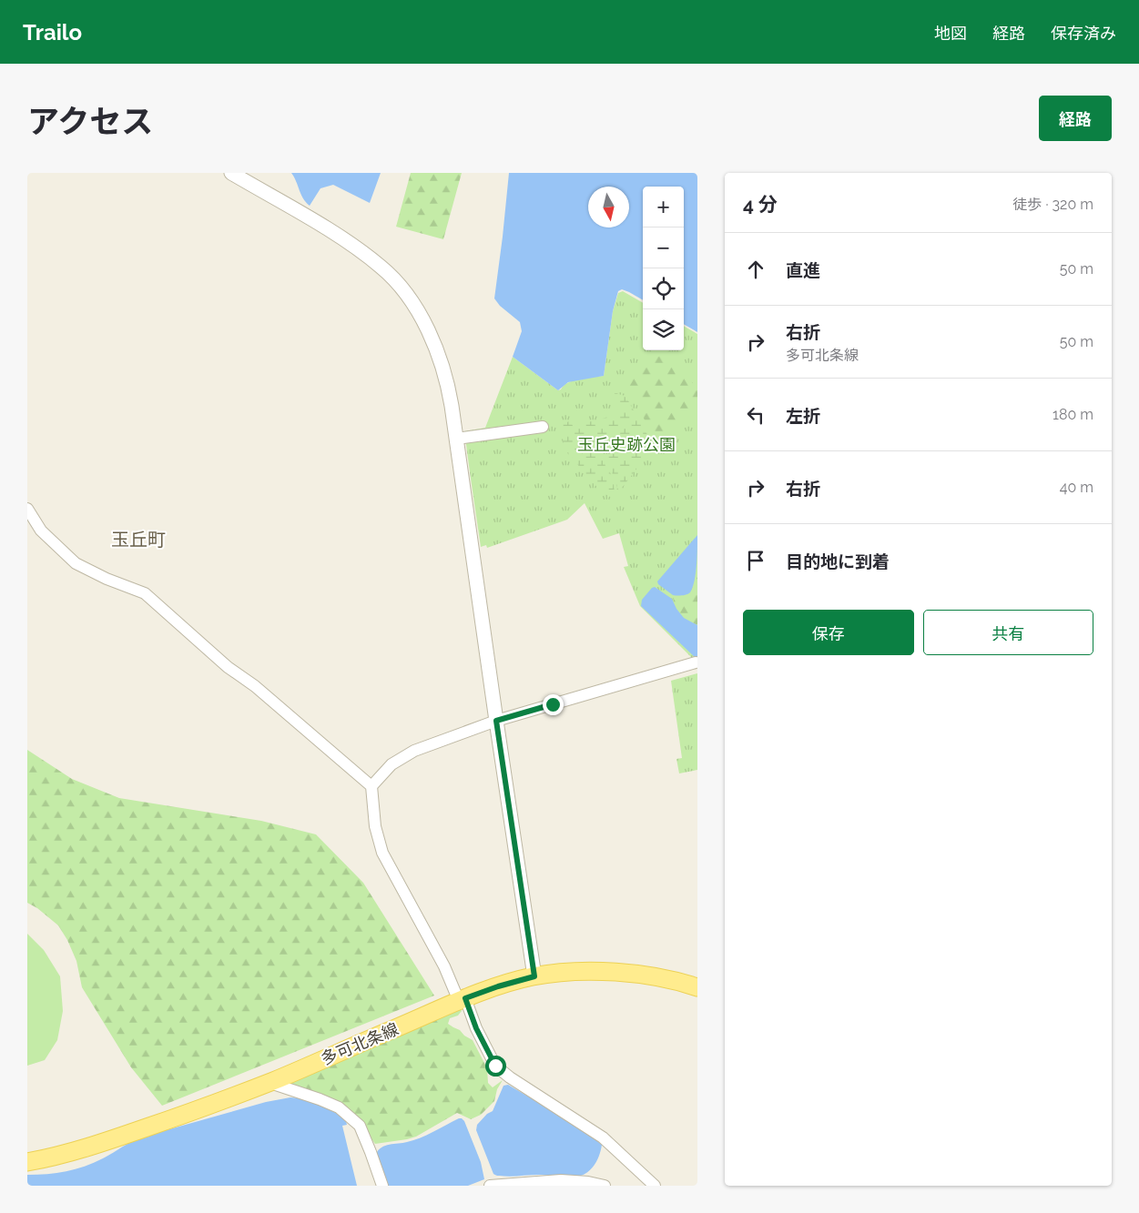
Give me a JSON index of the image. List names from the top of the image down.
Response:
{
  "streets": {
    "main road": ["多可北条線"]
  },
  "districts": ["玉丘町"],
  "parks": ["玉丘史跡公園"],
  "north": "bottom",
  "page": {
    "header": "Trailo",
    "nav": ["地図", "経路", "保存済み"],
    "title": "アクセス",
    "buttons": [
      "経路",
      ["保存", "共有"]
    ],
    "heading": ["4 分", "徒歩 · 320 m"],
    "map_buttons": ["+", "−"],
    "list": [
      ["直進", "50 m"],
      ["右折", "多可北条線", "50 m"],
      ["左折", "180 m"],
      ["右折", "40 m"],
      "目的地に到着"
    ]
  }
}
